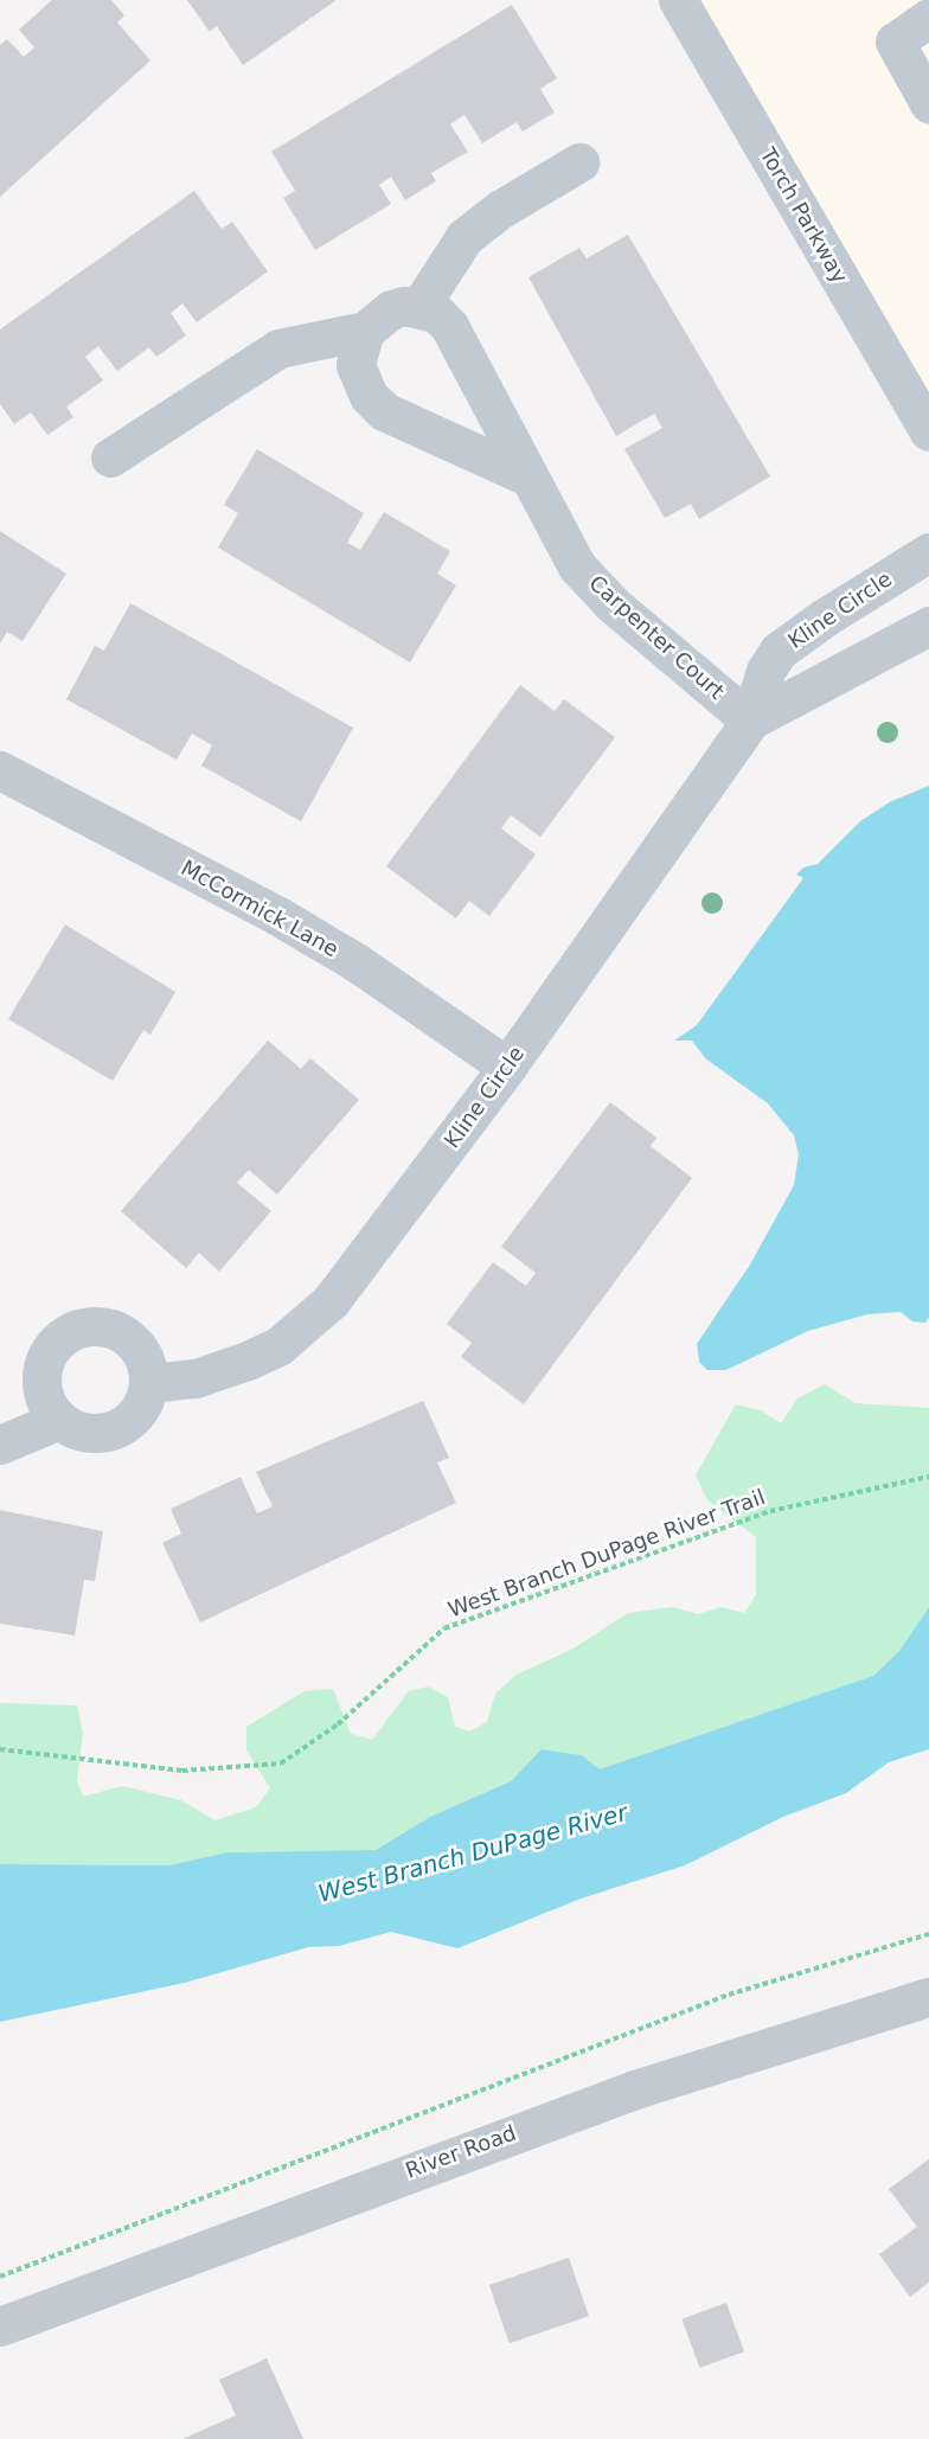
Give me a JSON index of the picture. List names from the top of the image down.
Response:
{
  "streets": {
    "street": [
      "Torch Parkway",
      "Kline Circle",
      "Carpenter Court",
      "McCormick Lane",
      "River Road"
    ],
    "path": ["West Branch DuPage River Trail"]
  },
  "crossings": [
    ["Kline Circle", "Carpenter Court"],
    ["Kline Circle", "McCormick Lane"]
  ],
  "water": ["West Branch DuPage River"]
}
